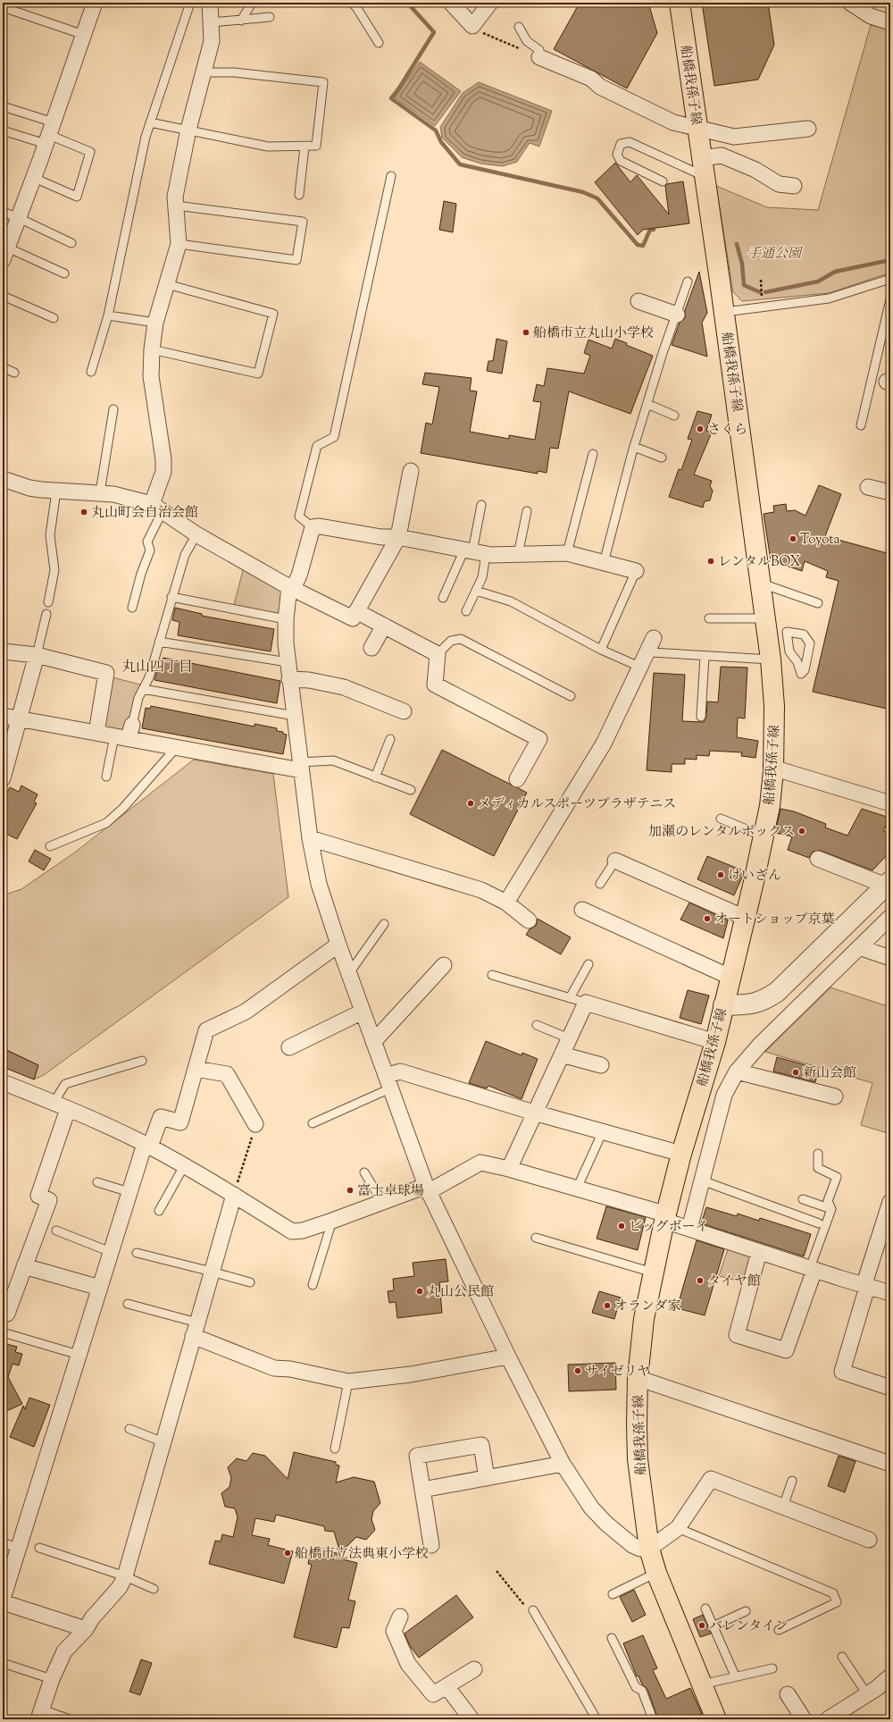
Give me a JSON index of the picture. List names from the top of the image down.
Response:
{
  "streets": {
    "main road": ["船橋我孫子線"]
  },
  "districts": ["丸山四丁目"],
  "parks": ["手通公園"],
  "places": [
    "船橋市立丸山小学校",
    "さくら",
    "丸山町会自治会館",
    "Toyota",
    "レンタルBOX",
    "メディカルスポーツプラザテニス",
    "加瀬のレンタルボックス",
    "けいざん",
    "オートショップ京葉",
    "新山会館",
    "富士卓球場",
    "ビッグボーイ",
    "タイヤ館",
    "丸山公民館",
    "オランダ家",
    "サイゼリヤ",
    "船橋市立法典東小学校",
    "バレンタイン"
  ]
}
